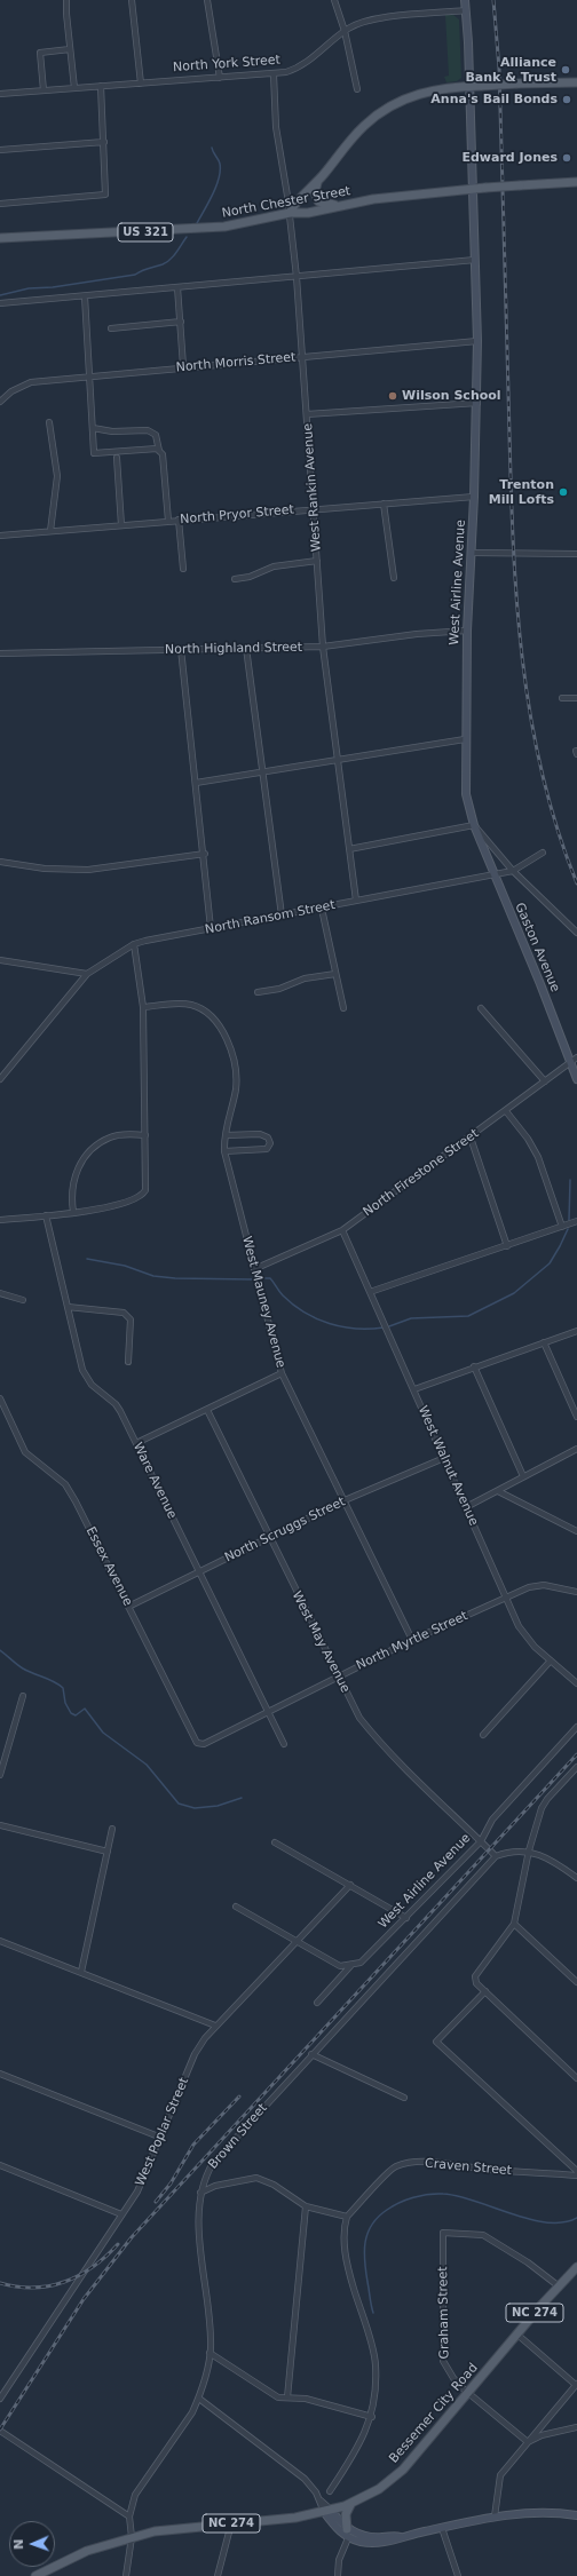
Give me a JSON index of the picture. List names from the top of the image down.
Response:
{
  "streets": {
    "main road": [
      "North Chester Street",
      "US 321",
      "West Airline Avenue",
      "Gaston Avenue",
      "NC 274",
      "Bessemer City Road"
    ],
    "street": [
      "North York Street",
      "North Morris Street",
      "West Rankin Avenue",
      "North Pryor Street",
      "North Highland Street",
      "North Ransom Street",
      "North Firestone Street",
      "West Mauney Avenue",
      "West Walnut Avenue",
      "Ware Avenue",
      "North Scruggs Street",
      "Essex Avenue",
      "North Myrtle Street",
      "West May Avenue",
      "West Poplar Street",
      "Brown Street",
      "Craven Street",
      "Graham Street"
    ]
  },
  "crossings": [
    ["North York Street", "West Rankin Avenue"],
    ["North York Street", "West Airline Avenue"],
    ["North Chester Street", "West Rankin Avenue"],
    ["North Chester Street", "West Airline Avenue"],
    ["North Morris Street", "West Rankin Avenue"],
    ["North Morris Street", "West Airline Avenue"],
    ["West Rankin Avenue", "North Pryor Street"],
    ["West Rankin Avenue", "North Highland Street"],
    ["West Rankin Avenue", "North Ransom Street"],
    ["North Pryor Street", "West Airline Avenue"],
    ["West Airline Avenue", "North Highland Street"],
    ["West Airline Avenue", "North Ransom Street"],
    ["West Airline Avenue", "Gaston Avenue"],
    ["West Airline Avenue", "West May Avenue"],
    ["North Ransom Street", "Gaston Avenue"],
    ["Gaston Avenue", "North Firestone Street"],
    ["North Firestone Street", "West Mauney Avenue"],
    ["North Firestone Street", "West Walnut Avenue"],
    ["West Mauney Avenue", "North Scruggs Street"],
    ["West Mauney Avenue", "North Myrtle Street"],
    ["West Walnut Avenue", "North Scruggs Street"],
    ["West Walnut Avenue", "North Myrtle Street"],
    ["Ware Avenue", "North Scruggs Street"],
    ["Ware Avenue", "North Myrtle Street"],
    ["North Scruggs Street", "Essex Avenue"],
    ["North Scruggs Street", "West May Avenue"],
    ["Essex Avenue", "North Myrtle Street"],
    ["North Myrtle Street", "West May Avenue"],
    ["West May Avenue", "Brown Street"],
    ["Brown Street", "Bessemer City Road"],
    ["Graham Street", "Bessemer City Road"]
  ],
  "places": [
    "Alliance Bank & Trust",
    "Anna's Bail Bonds",
    "Edward Jones",
    "Wilson School",
    "Trenton Mill Lofts"
  ],
  "north": "left"
}
